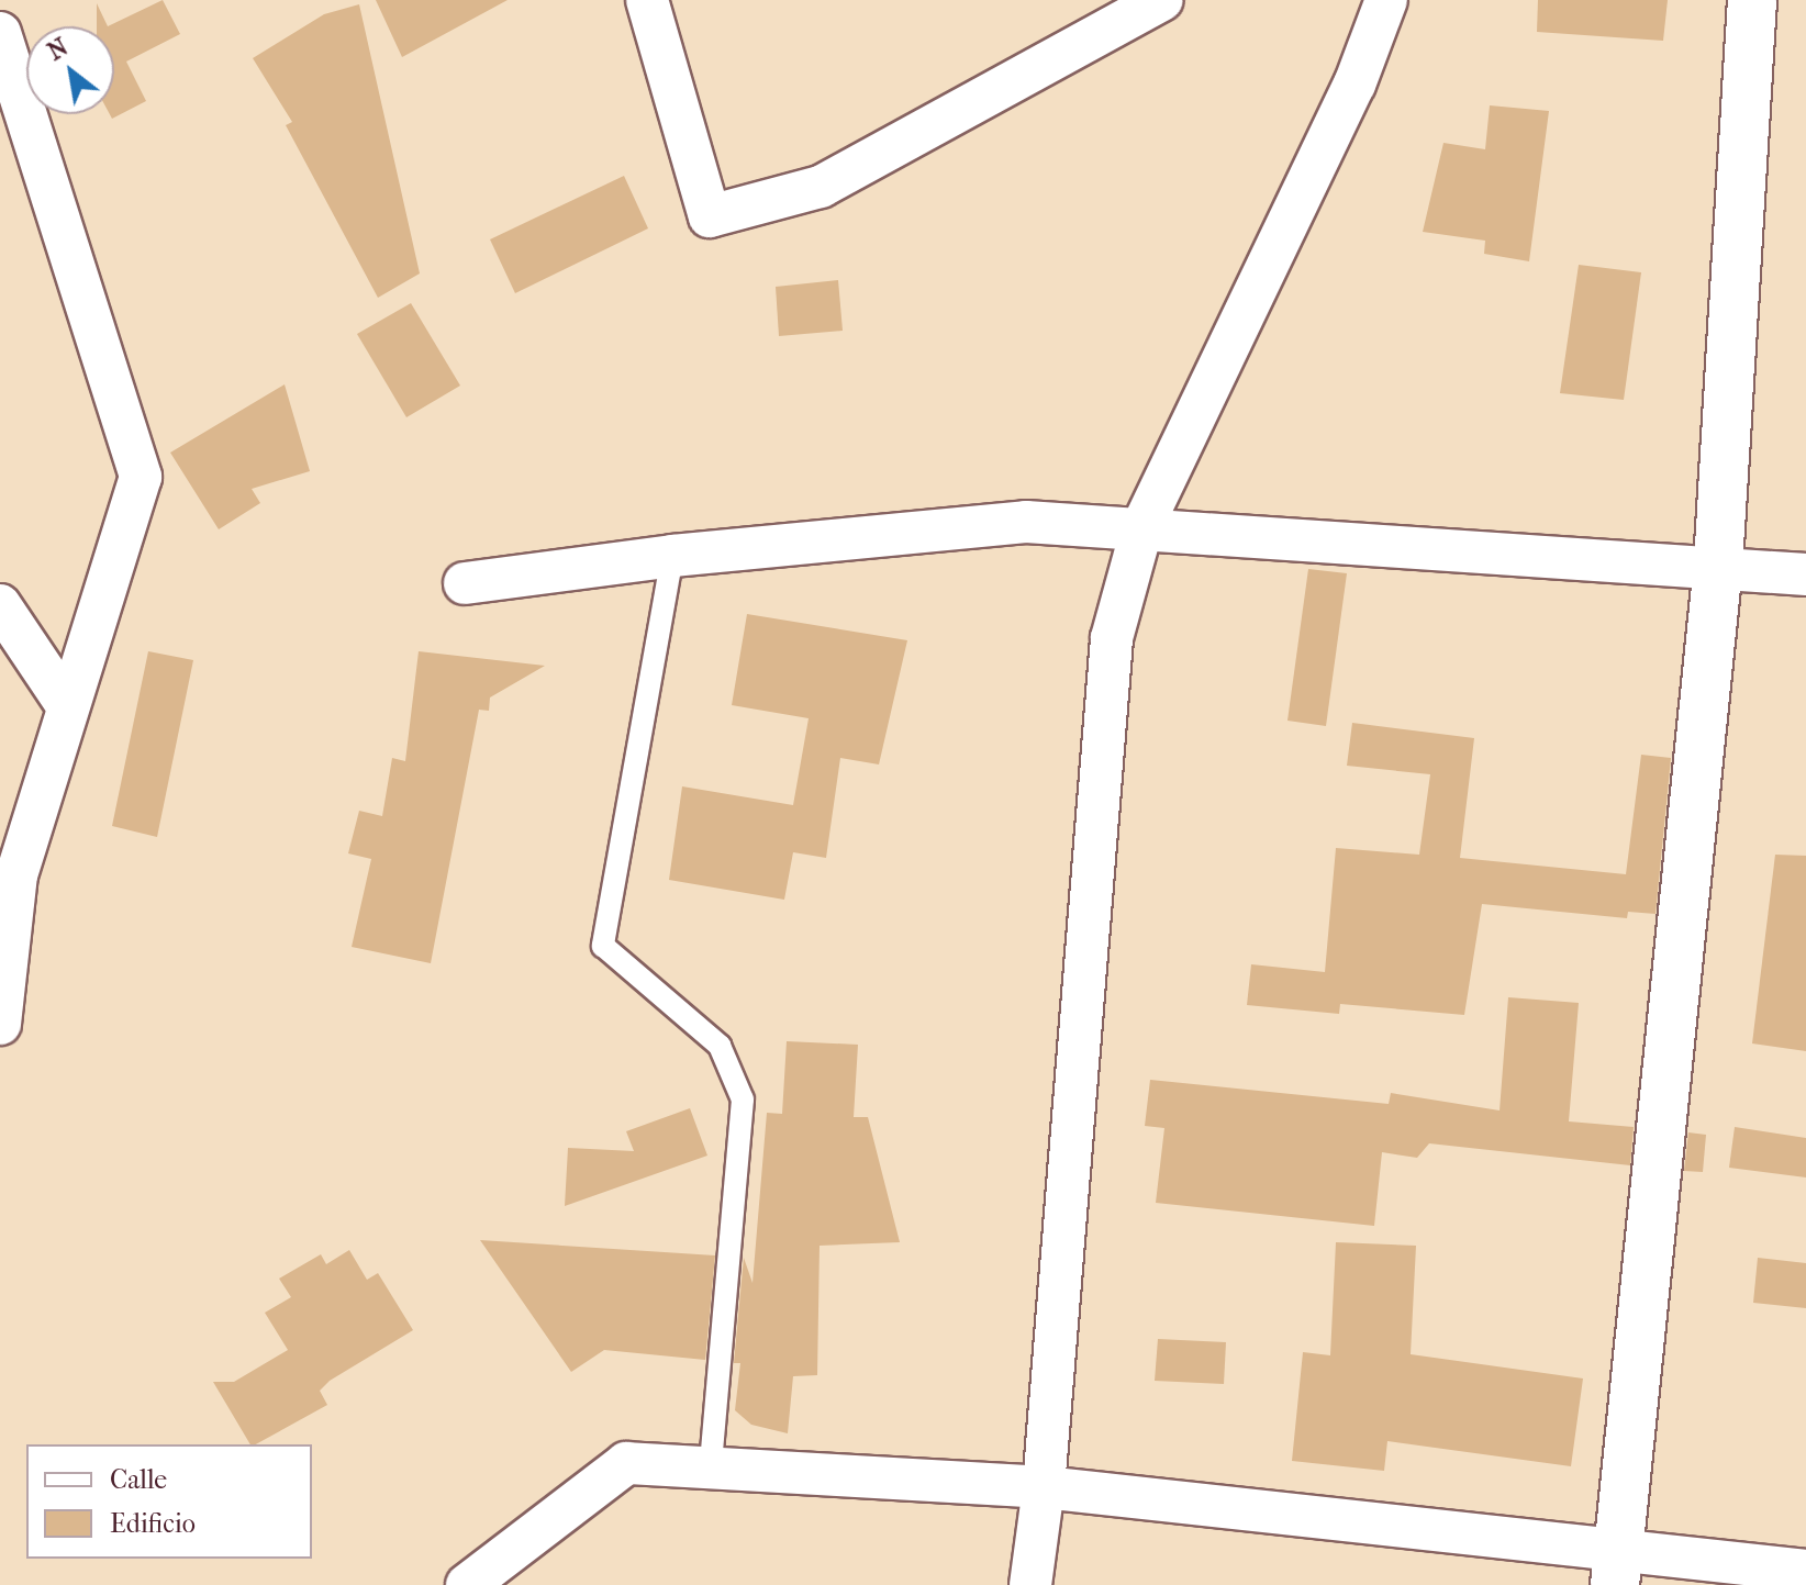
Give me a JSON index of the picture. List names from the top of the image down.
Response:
{
  "legend": ["Calle", "Edificio"],
  "north": "top left"
}
